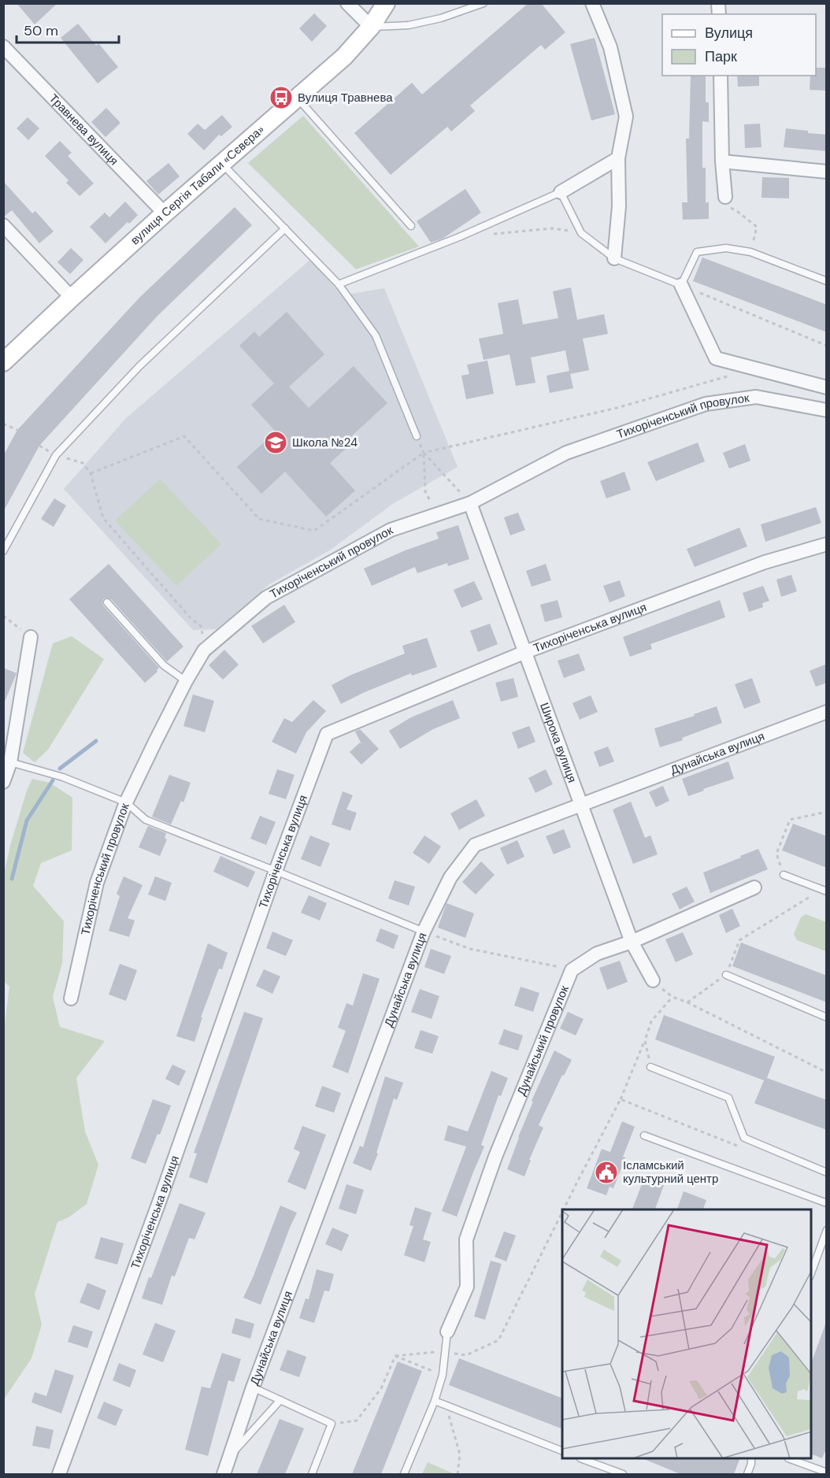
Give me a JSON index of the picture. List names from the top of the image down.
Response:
{
  "streets": {
    "main road": ["вулиця Сергія Табали «Сєвєра»"],
    "street": [
      "Травнева вулиця",
      "Тихоріченський провулок",
      "Тихоріченська вулиця",
      "Широка вулиця",
      "Дунайська вулиця",
      "Дунайський провулок"
    ]
  },
  "crossings": [
    ["Травнева вулиця", "вулиця Сергія Табали «Сєвєра»"],
    ["Тихоріченський провулок", "Широка вулиця"],
    ["Тихоріченська вулиця", "Широка вулиця"],
    ["Широка вулиця", "Дунайська вулиця"]
  ],
  "places": {
    "bus stop": ["Вулиця Травнева"],
    "school or university": ["Школа №24"],
    "public building": ["Ісламський культурний центр"]
  },
  "legend": ["Вулиця", "Парк"],
  "scale_bar": "50 m"
}
